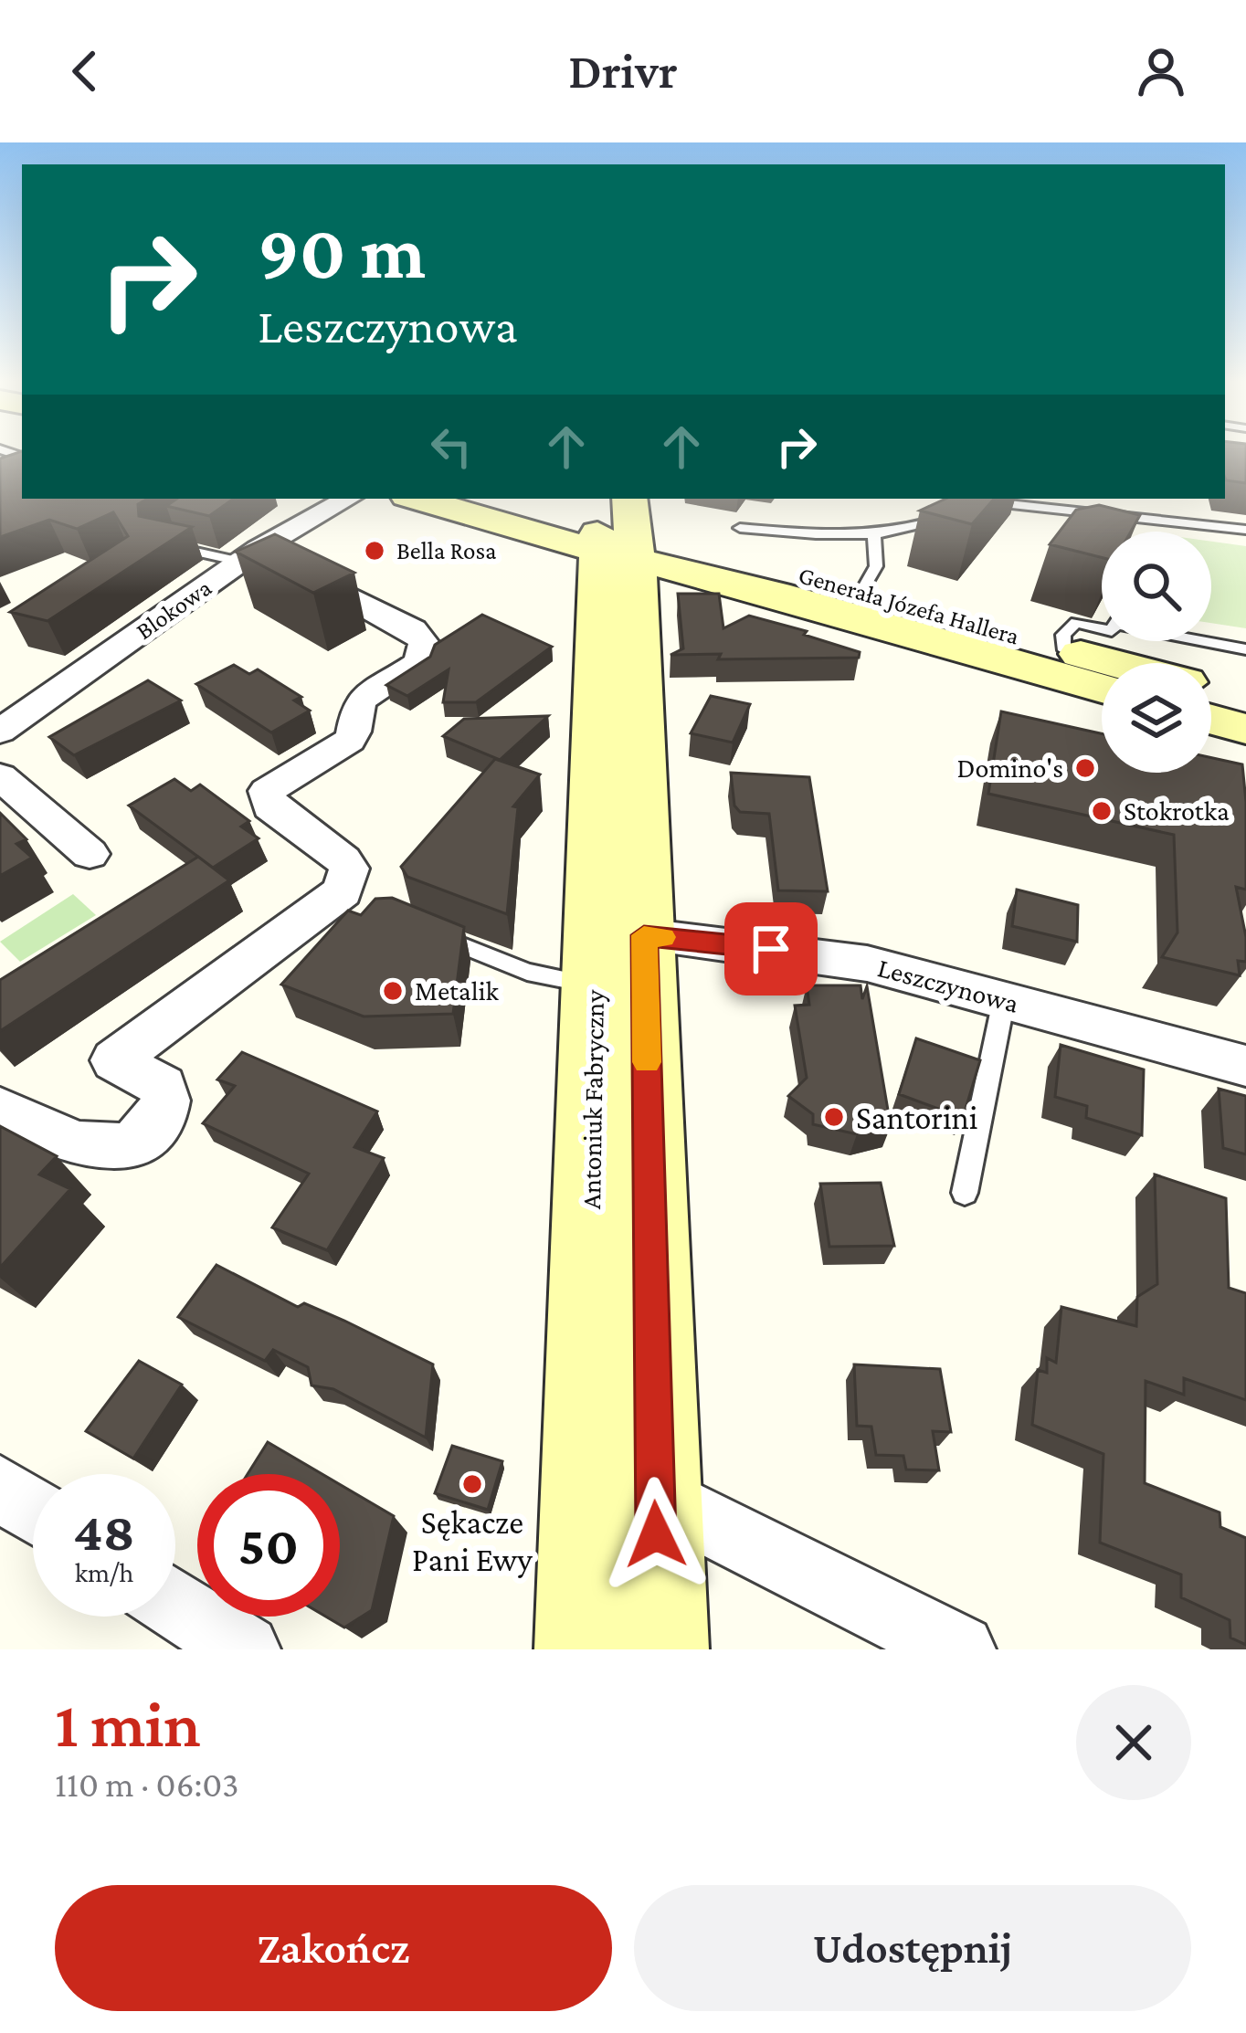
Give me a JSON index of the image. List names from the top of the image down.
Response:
{
  "streets": {
    "main road": ["Generała Józefa Hallera", "Antoniuk Fabryczny"],
    "street": ["Blokowa", "Leszczynowa"]
  },
  "crossings": [
    ["Generała Józefa Hallera", "Antoniuk Fabryczny"],
    ["Leszczynowa", "Antoniuk Fabryczny"]
  ],
  "places": [
    "Bella Rosa",
    "Domino's",
    "Stokrotka",
    "Metalik",
    "Santorini",
    "Sękacze Pani Ewy"
  ],
  "page": {
    "header": "Drivr",
    "turn": ["90 m", "Leszczynowa"],
    "speed": "48 km/h",
    "limit": "50",
    "heading": ["1 min", "110 m · 06:03"],
    "buttons": ["Zakończ", "Udostępnij"]
  }
}
